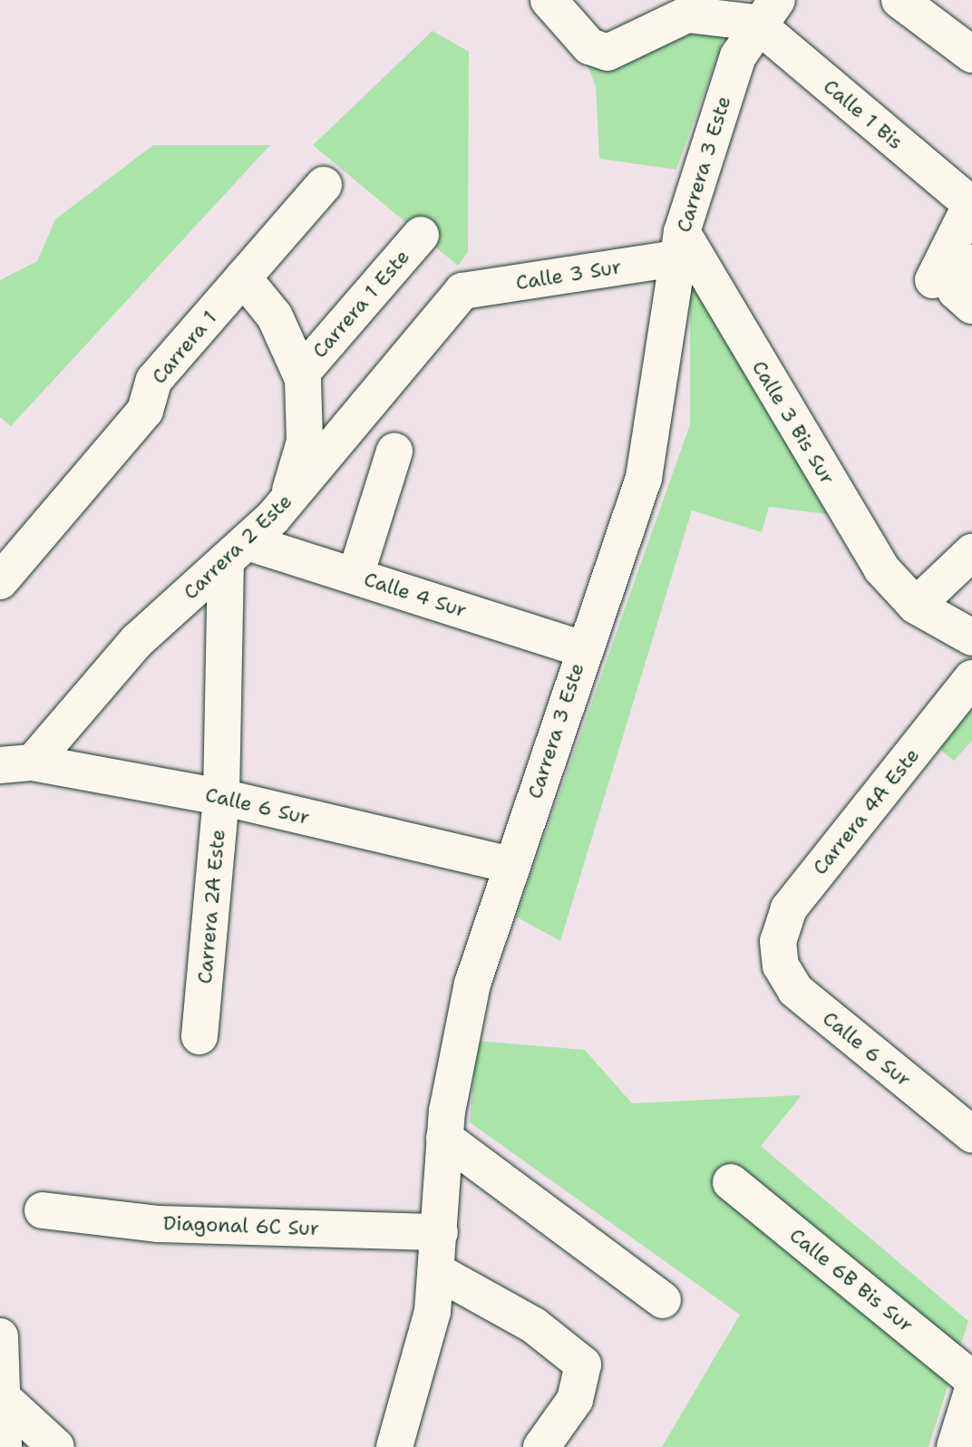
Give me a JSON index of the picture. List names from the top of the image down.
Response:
{
  "streets": {
    "street": [
      "Calle 1 Bis",
      "Carrera 3 Este",
      "Calle 3 Sur",
      "Carrera 1 Este",
      "Carrera 1",
      "Calle 3 Bis Sur",
      "Carrera 2 Este",
      "Calle 4 Sur",
      "Calle 6 Sur",
      "Carrera 4A Este",
      "Carrera 2A Este",
      "Diagonal 6C Sur",
      "Calle 6B Bis Sur"
    ]
  },
  "crossings": [
    ["Calle 1 Bis", "Carrera 3 Este"],
    ["Carrera 3 Este", "Calle 3 Sur"],
    ["Carrera 3 Este", "Calle 3 Bis Sur"],
    ["Carrera 3 Este", "Calle 4 Sur"],
    ["Carrera 3 Este", "Calle 6 Sur"],
    ["Carrera 3 Este", "Diagonal 6C Sur"],
    ["Calle 3 Sur", "Calle 3 Bis Sur"],
    ["Calle 3 Sur", "Carrera 2 Este"],
    ["Carrera 2 Este", "Calle 4 Sur"],
    ["Carrera 2 Este", "Calle 6 Sur"],
    ["Carrera 2 Este", "Carrera 2A Este"],
    ["Calle 4 Sur", "Carrera 2A Este"],
    ["Calle 6 Sur", "Carrera 4A Este"],
    ["Calle 6 Sur", "Carrera 2A Este"]
  ]
}
